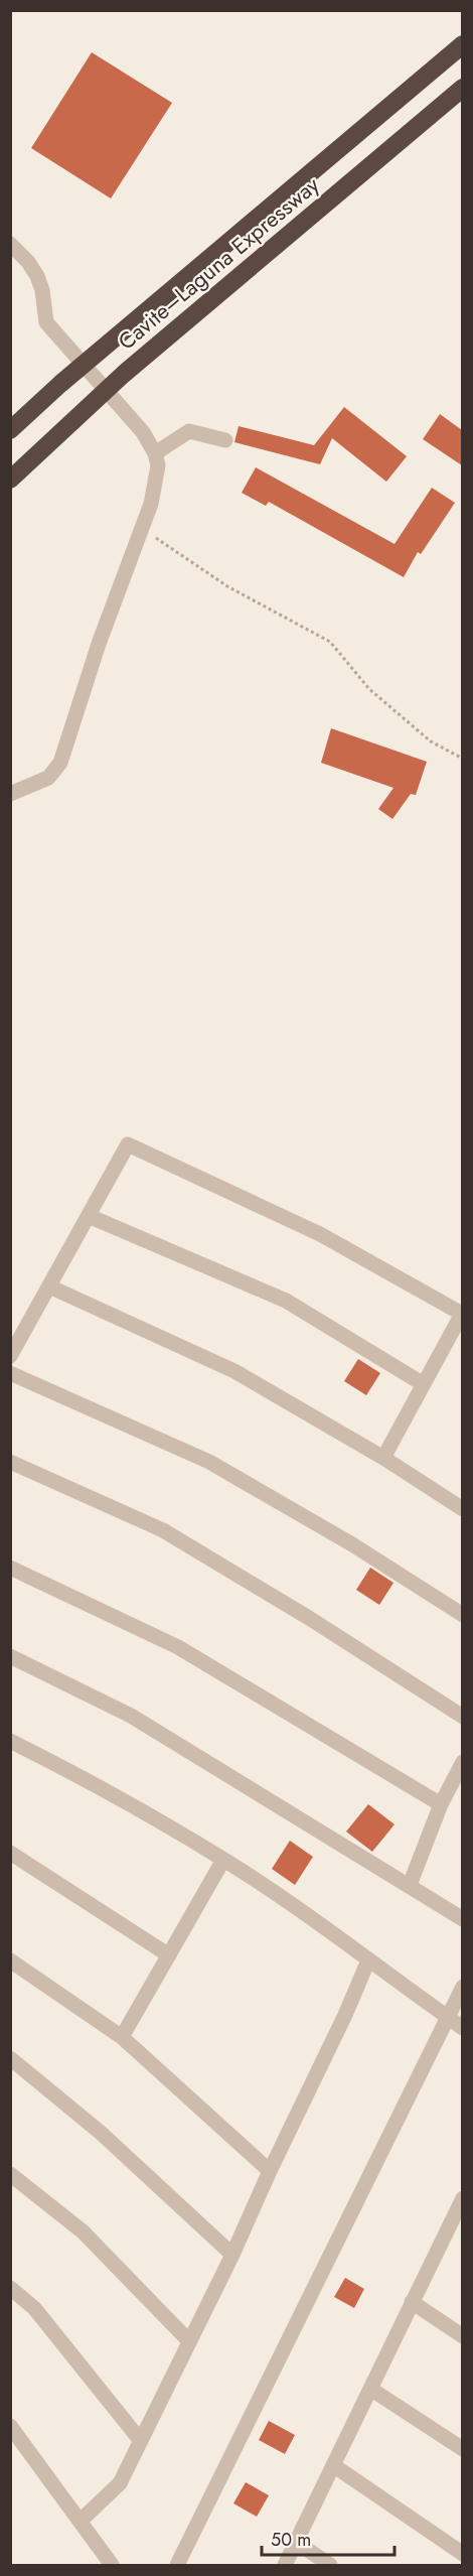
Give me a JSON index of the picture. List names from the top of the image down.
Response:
{
  "streets": {
    "highway": ["Cavite–Laguna Expressway"]
  },
  "scale_bar": "50 m"
}
